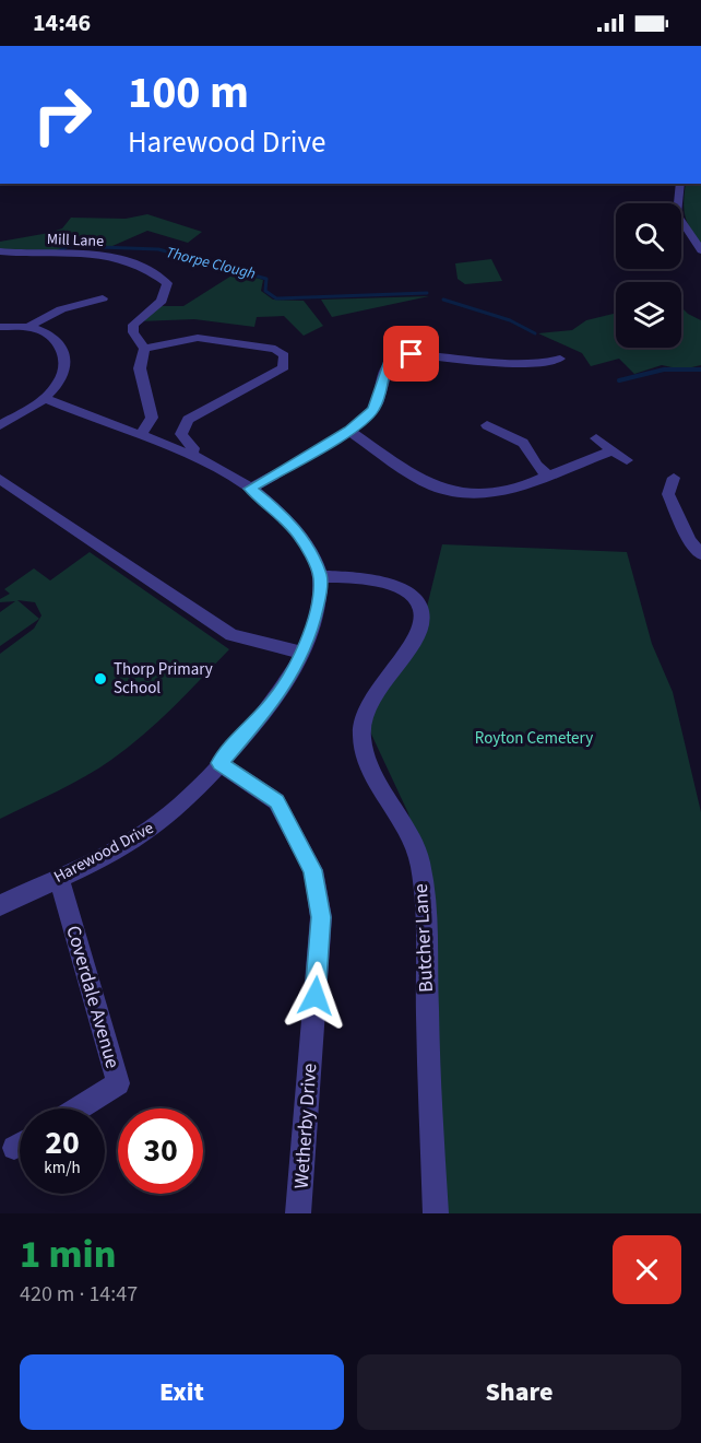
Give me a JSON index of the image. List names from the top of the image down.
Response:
{
  "streets": {
    "street": [
      "Mill Lane",
      "Harewood Drive",
      "Butcher Lane",
      "Coverdale Avenue",
      "Wetherby Drive"
    ]
  },
  "crossings": [
    ["Harewood Drive", "Butcher Lane"],
    ["Harewood Drive", "Coverdale Avenue"],
    ["Harewood Drive", "Wetherby Drive"]
  ],
  "water": ["Thorpe Clough"],
  "parks": ["Royton Cemetery"],
  "places": ["Thorp Primary School"],
  "page": {
    "status": "14:46",
    "turn": ["100 m", "Harewood Drive"],
    "speed": "20 km/h",
    "limit": "30",
    "heading": ["1 min", "420 m · 14:47"],
    "buttons": ["Exit", "Share"]
  }
}
